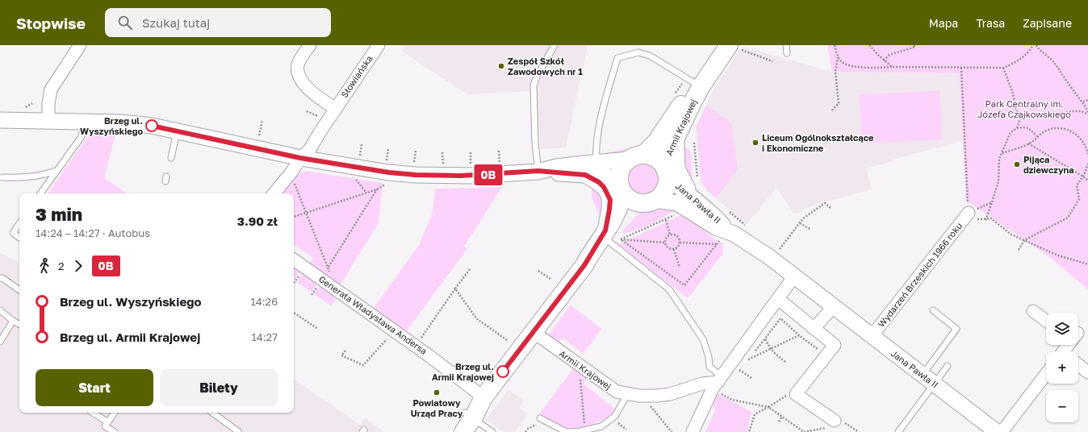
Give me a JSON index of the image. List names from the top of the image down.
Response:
{
  "streets": {
    "main road": ["Armii Krajowej"],
    "street": [
      "Słowiańska",
      "Jana Pawła II",
      "Wydarzeń Brzeskich 1966 roku",
      "Generała Władysława Andersa"
    ]
  },
  "crossings": [
    ["Armii Krajowej", "Jana Pawła II"],
    ["Jana Pawła II", "Wydarzeń Brzeskich 1966 roku"]
  ],
  "parks": ["Park Centralny im. Józefa Czajkowskiego"],
  "places": [
    "Zespół Szkół Zawodowych nr 1",
    "Brzeg ul. Wyszyńskiego",
    "Liceum Ogólnokształcące i Ekonomiczne",
    "Pijąca dziewczyna",
    "Brzeg ul. Armii Krajowej",
    "Powiatowy Urząd Pracy"
  ],
  "lines": ["bus line 0B"],
  "page": {
    "header": "Stopwise",
    "search": "Szukaj tutaj",
    "nav": ["Mapa", "Trasa", "Zapisane"],
    "on_map": "0B",
    "heading": ["3 min", "14:24 – 14:27 · Autobus", "3.90 zł"],
    "legs": ["2", "0B"],
    "list": [
      {
        "name": "Brzeg ul. Wyszyńskiego",
        "value": "14:26"
      },
      {
        "name": "Brzeg ul. Armii Krajowej",
        "value": "14:27"
      }
    ],
    "map_buttons": ["+", "−"],
    "buttons": ["Start", "Bilety"]
  }
}
